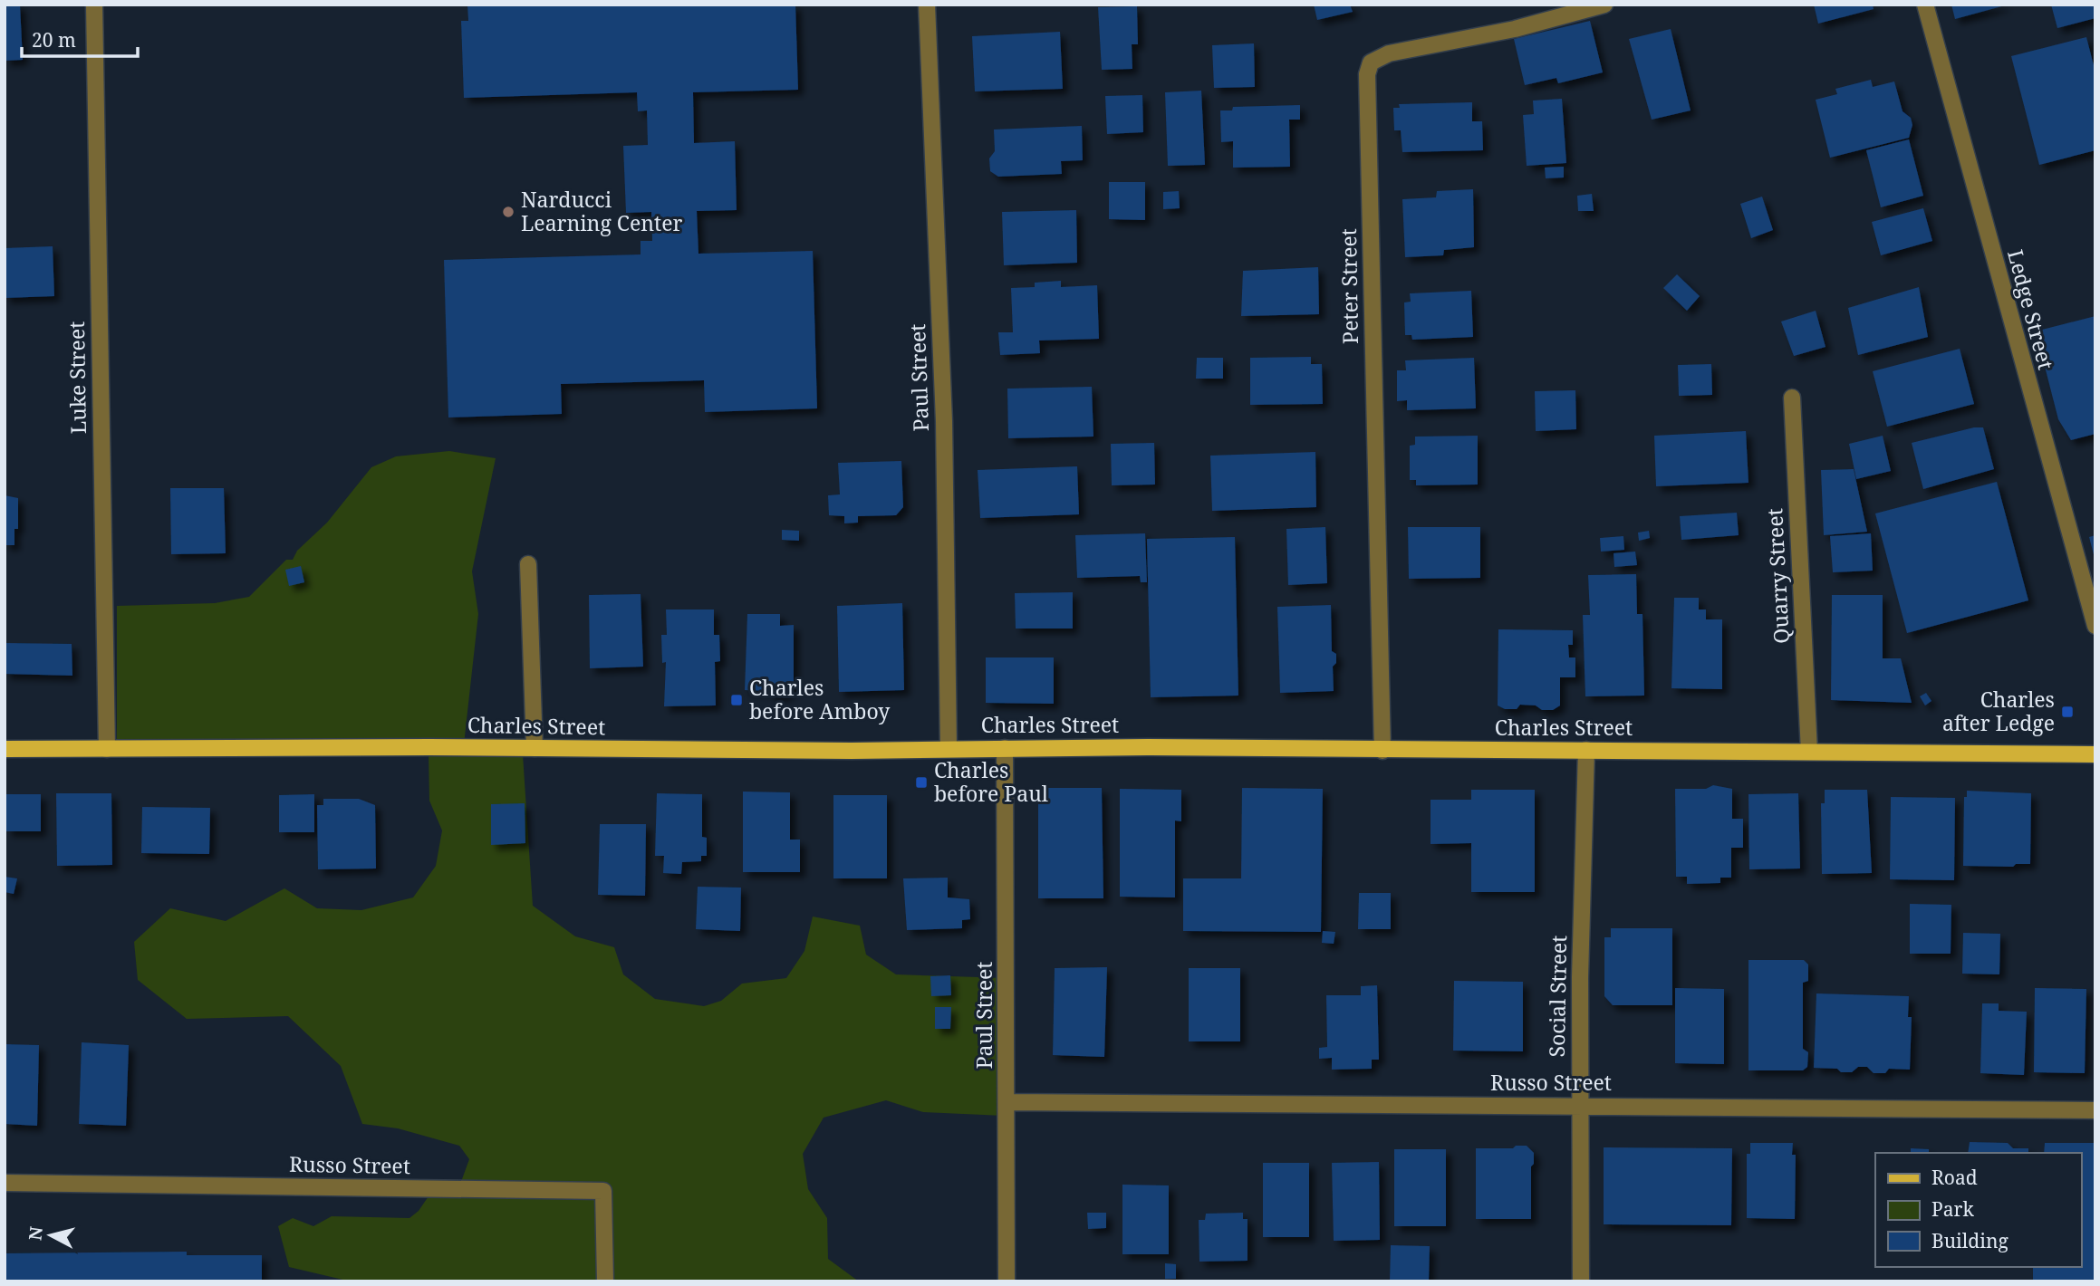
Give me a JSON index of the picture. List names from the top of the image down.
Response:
{
  "streets": {
    "main road": ["Charles Street"],
    "street": [
      "Peter Street",
      "Ledge Street",
      "Luke Street",
      "Paul Street",
      "Quarry Street",
      "Social Street",
      "Russo Street"
    ]
  },
  "crossings": [
    ["Peter Street", "Charles Street"],
    ["Luke Street", "Charles Street"],
    ["Paul Street", "Charles Street"],
    ["Paul Street", "Russo Street"],
    ["Quarry Street", "Charles Street"],
    ["Charles Street", "Social Street"],
    ["Social Street", "Russo Street"]
  ],
  "places": {
    "other": ["Narducci Learning Center"],
    "transit": ["Charles before Amboy", "Charles after Ledge", "Charles before Paul"]
  },
  "legend": ["Road", "Park", "Building"],
  "scale_bar": "20 m",
  "north": "left"
}
